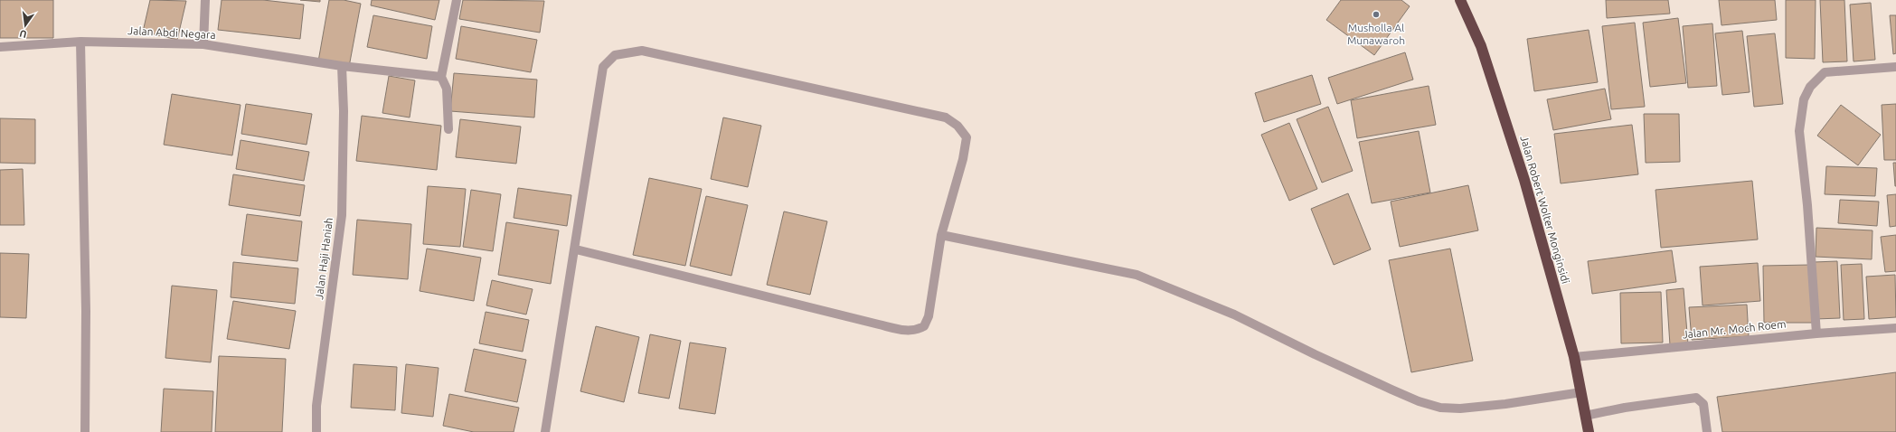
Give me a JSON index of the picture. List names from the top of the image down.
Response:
{
  "streets": {
    "highway": ["Jalan Robert Wolter Monginsidi"],
    "street": ["Jalan Abdi Negara", "Jalan Haji Haniah", "Jalan Mr. Moch Roem"]
  },
  "crossings": [
    ["Jalan Abdi Negara", "Jalan Haji Haniah"],
    ["Jalan Robert Wolter Monginsidi", "Jalan Mr. Moch Roem"]
  ],
  "places": ["Musholla Al Munawaroh"],
  "north": "bottom"
}
